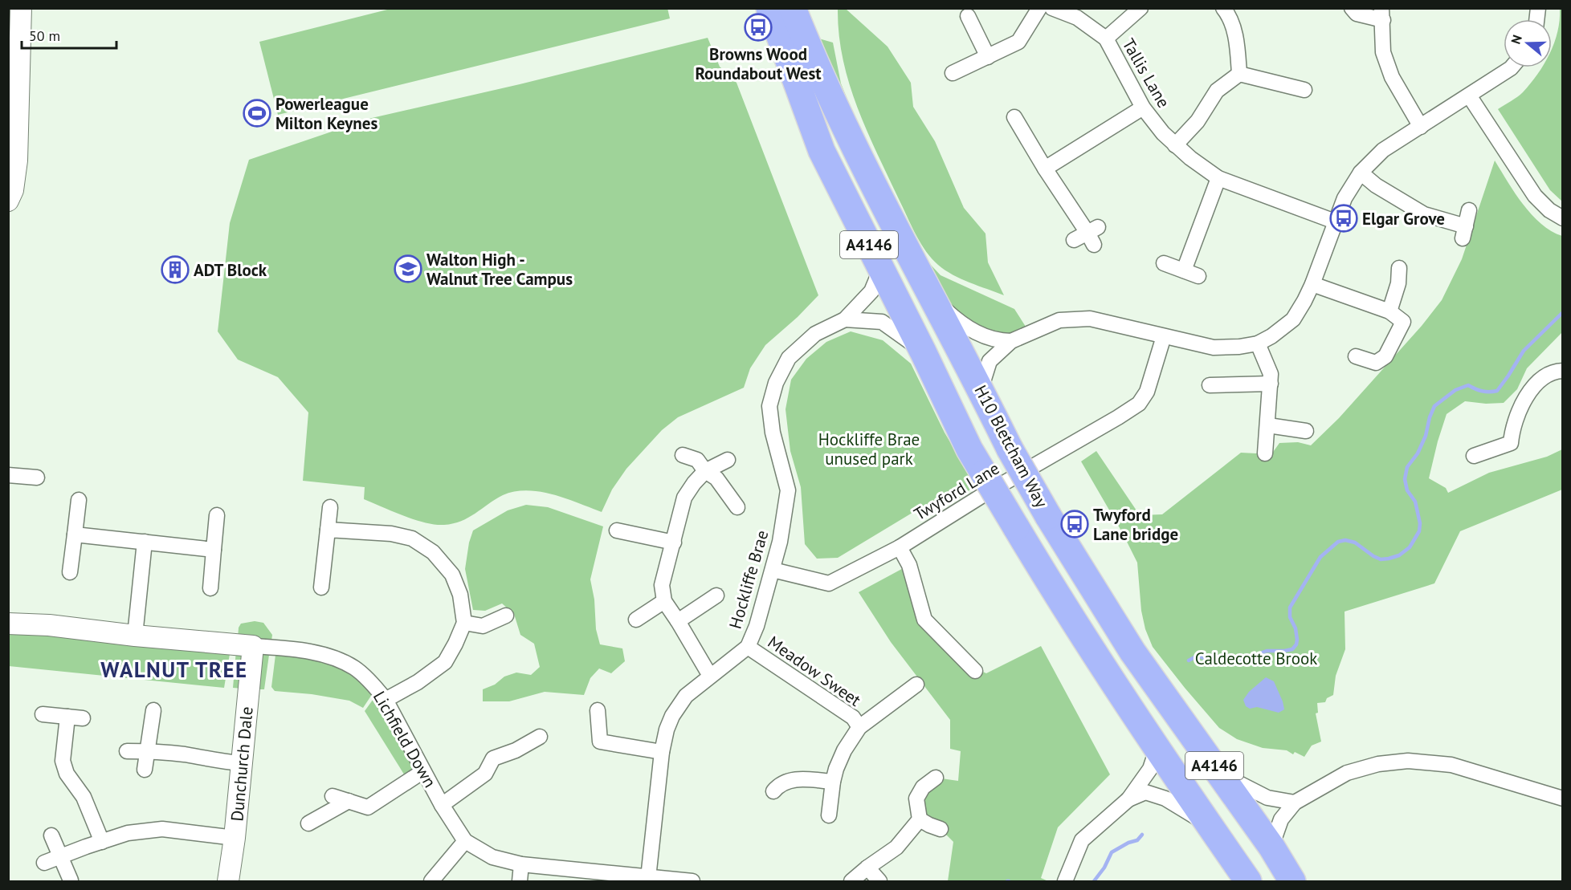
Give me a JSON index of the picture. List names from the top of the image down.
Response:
{
  "streets": {
    "highway": ["A4146", "H10 Bletcham Way"],
    "street": [
      "Tallis Lane",
      "Twyford Lane",
      "Hockliffe Brae",
      "Meadow Sweet",
      "Lichfield Down",
      "Dunchurch Dale"
    ]
  },
  "crossings": [
    ["H10 Bletcham Way", "Hockliffe Brae"],
    ["Twyford Lane", "Hockliffe Brae"],
    ["Hockliffe Brae", "Meadow Sweet"],
    ["Hockliffe Brae", "Lichfield Down"],
    ["Lichfield Down", "Dunchurch Dale"]
  ],
  "districts": ["WALNUT TREE"],
  "parks": ["Hockliffe Brae unused park", "Caldecotte Brook"],
  "places": {
    "bus stop": ["Browns Wood Roundabout West", "Elgar Grove", "Twyford Lane bridge"],
    "sports": ["Powerleague Milton Keynes"],
    "school or university": ["Walton High - Walnut Tree Campus"],
    "building": ["ADT Block"]
  },
  "scale_bar": "50 m",
  "north": "left"
}
